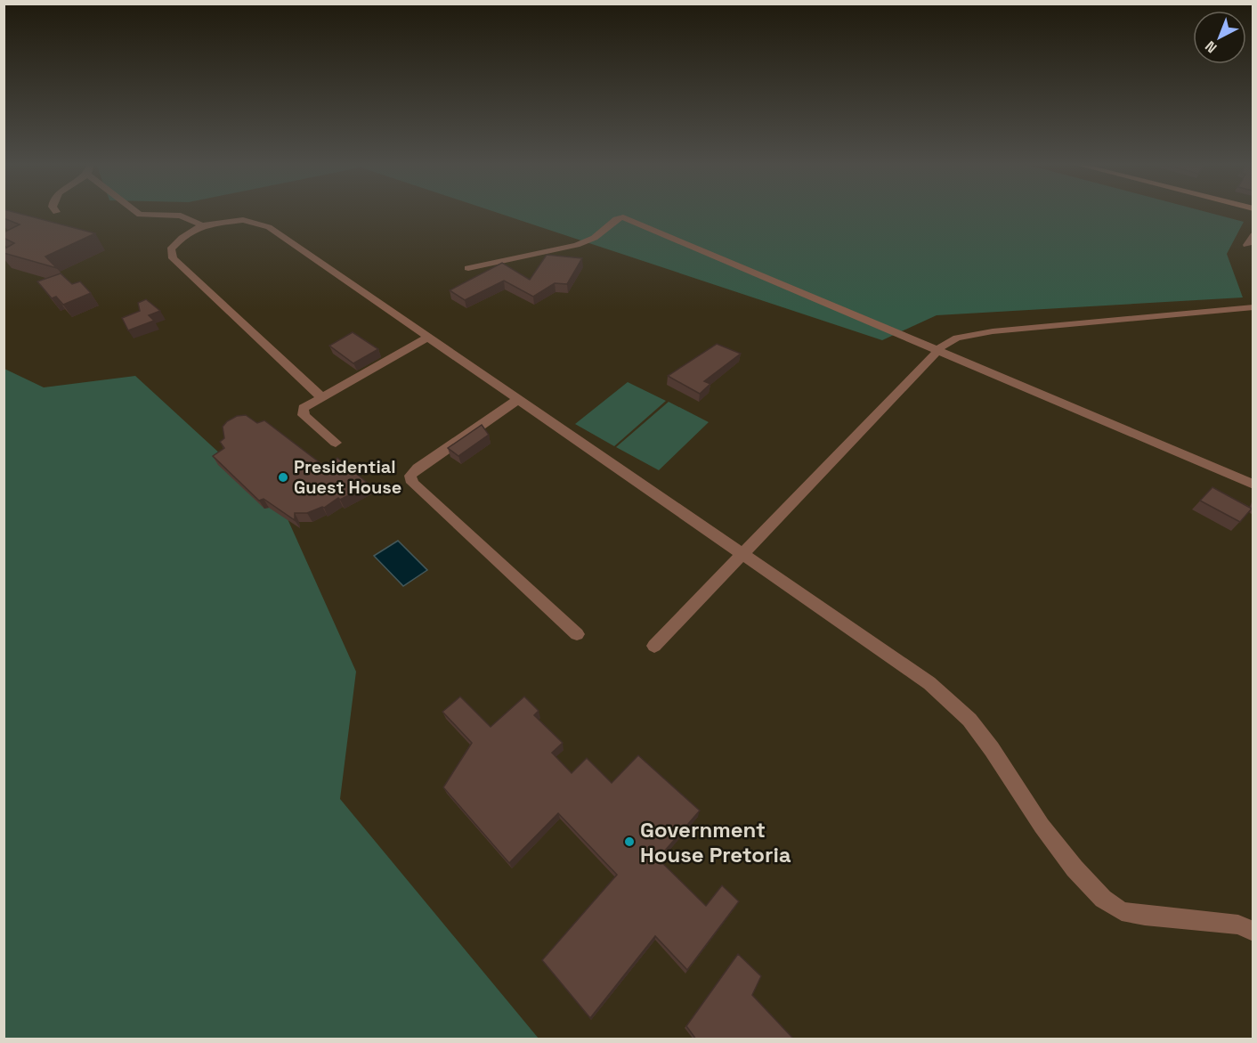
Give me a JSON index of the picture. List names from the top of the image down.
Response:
{
  "places": ["Presidential Guest House", "Government House Pretoria"],
  "north": "bottom left"
}
